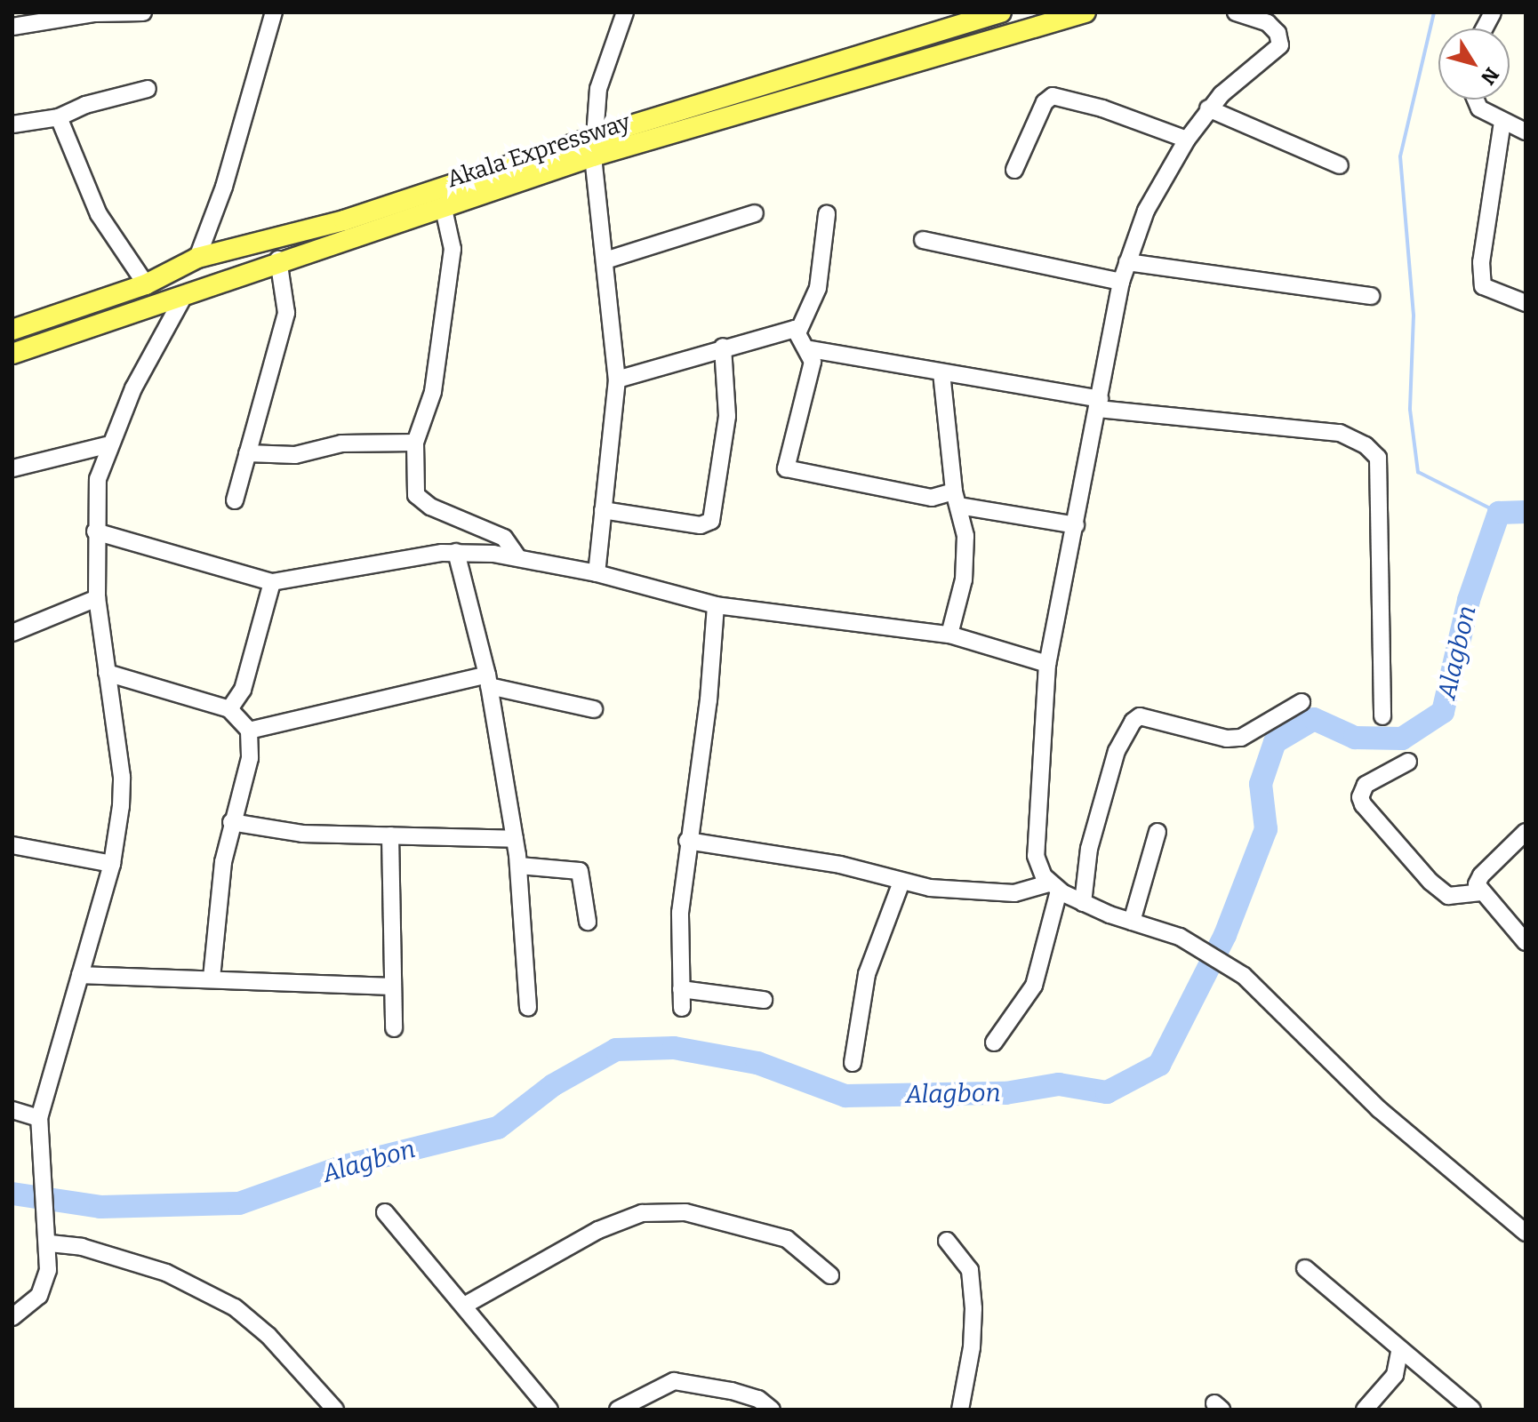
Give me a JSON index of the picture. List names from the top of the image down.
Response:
{
  "streets": {
    "main road": ["Akala Expressway"]
  },
  "water": ["Alagbon"],
  "north": "bottom right"
}
